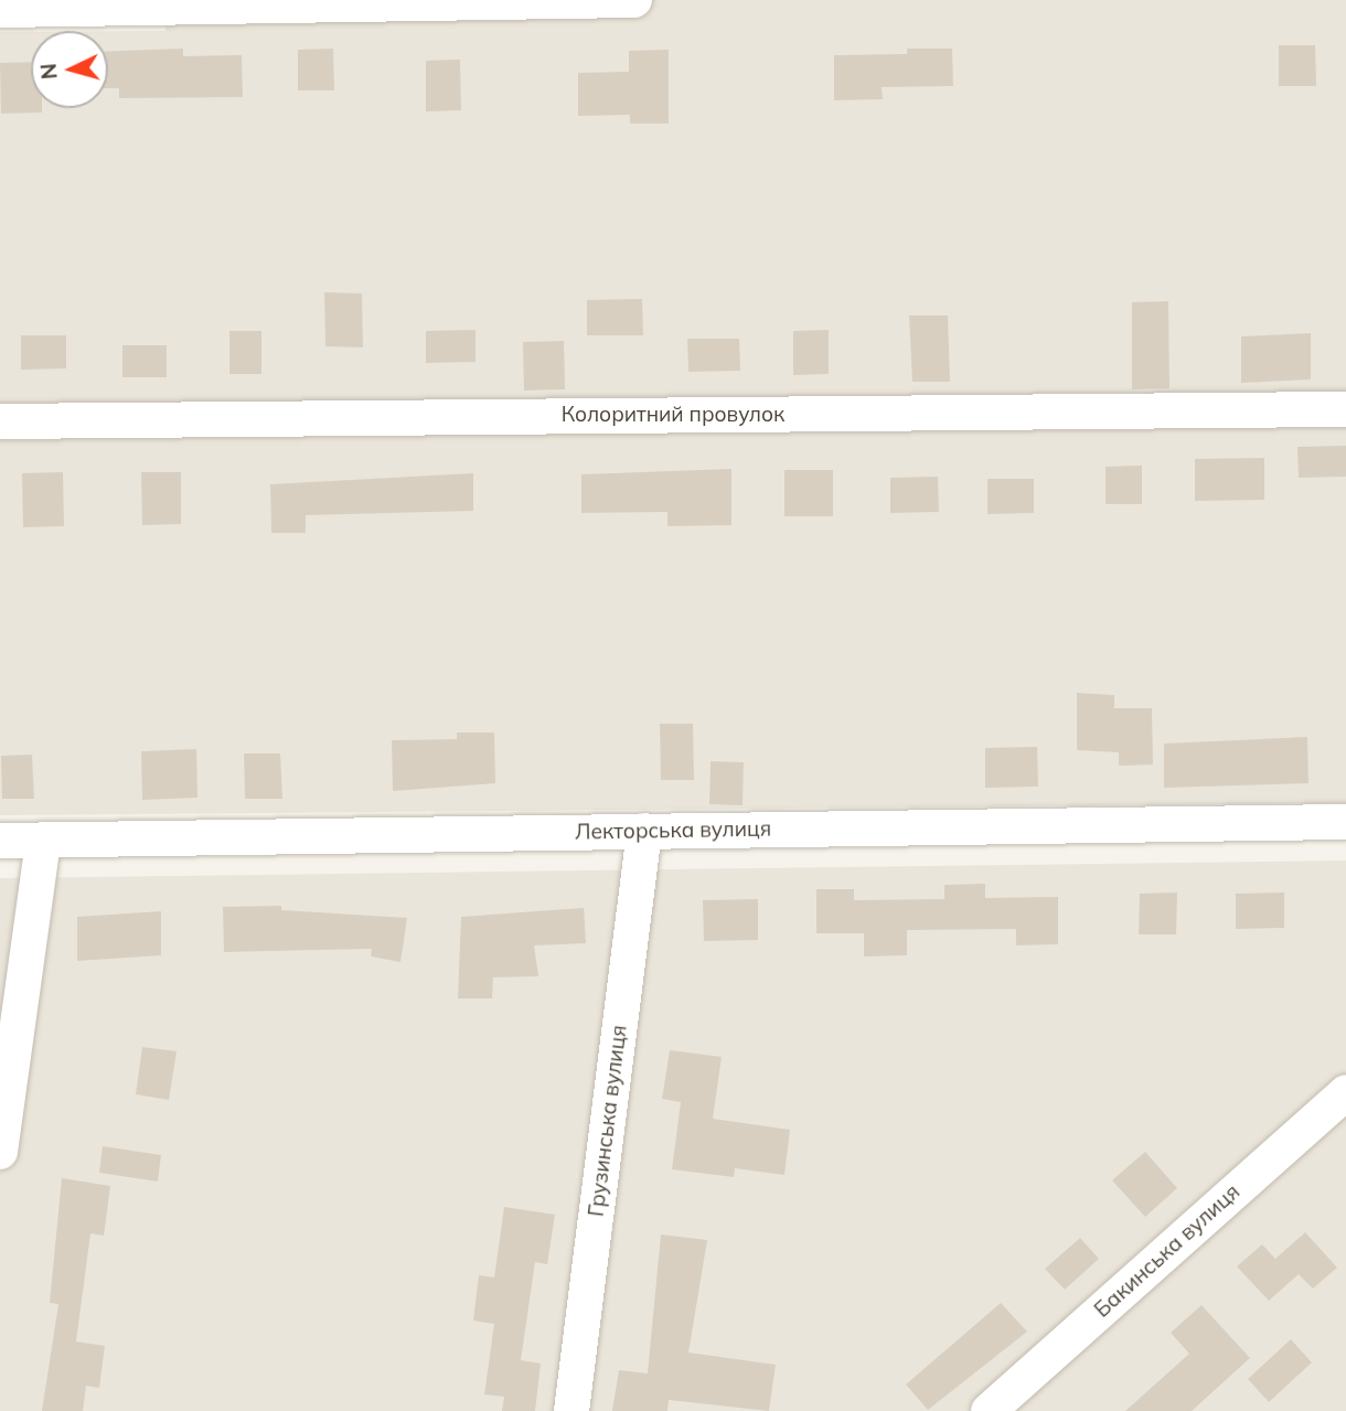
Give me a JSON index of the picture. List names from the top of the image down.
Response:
{
  "streets": {
    "street": [
      "Колоритний провулок",
      "Лекторська вулиця",
      "Грузинська вулиця",
      "Бакинська вулиця"
    ]
  },
  "crossings": [
    ["Лекторська вулиця", "Грузинська вулиця"]
  ],
  "north": "left"
}
